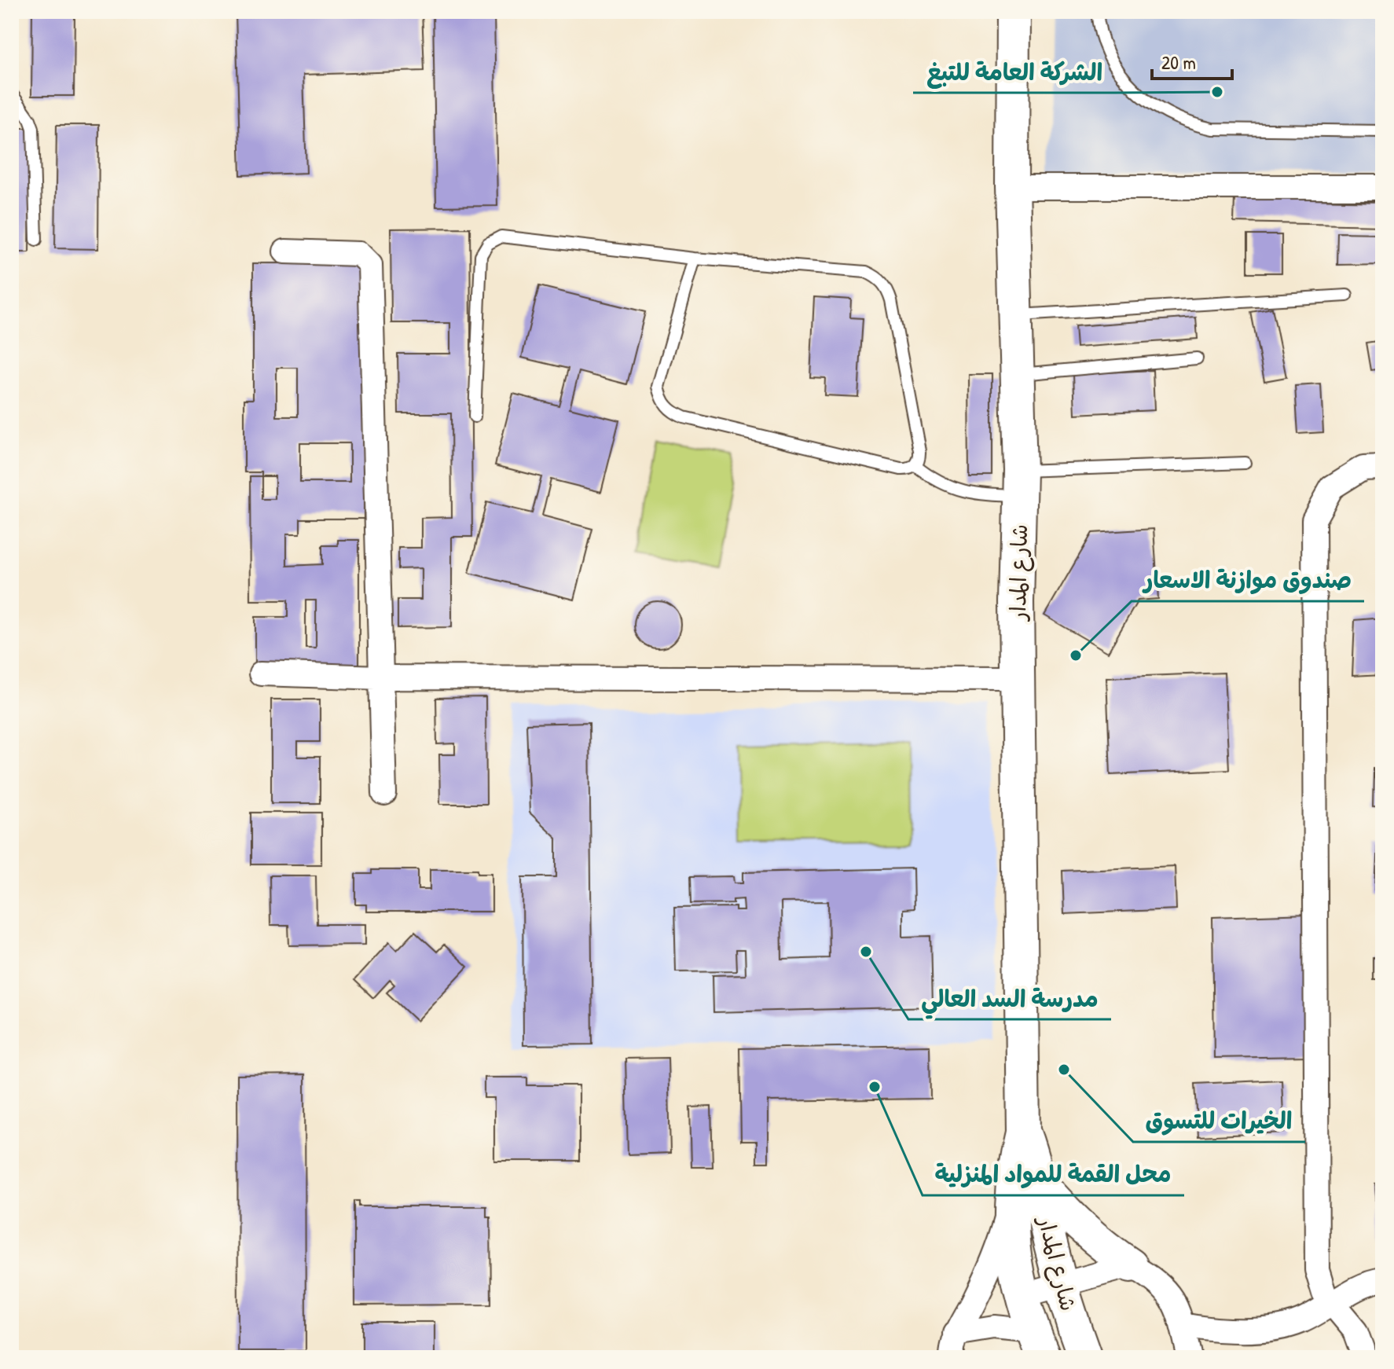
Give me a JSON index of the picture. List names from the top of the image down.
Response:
{
  "streets": {
    "main road": ["شارع المدار"]
  },
  "places": [
    "الشركة العامة للتبغ",
    "صندوق موازنة الاسعار",
    "مدرسة السد العالي",
    "الخيرات للتسوق",
    "محل القمة للمواد المنزلية"
  ],
  "scale_bar": "20 m"
}
